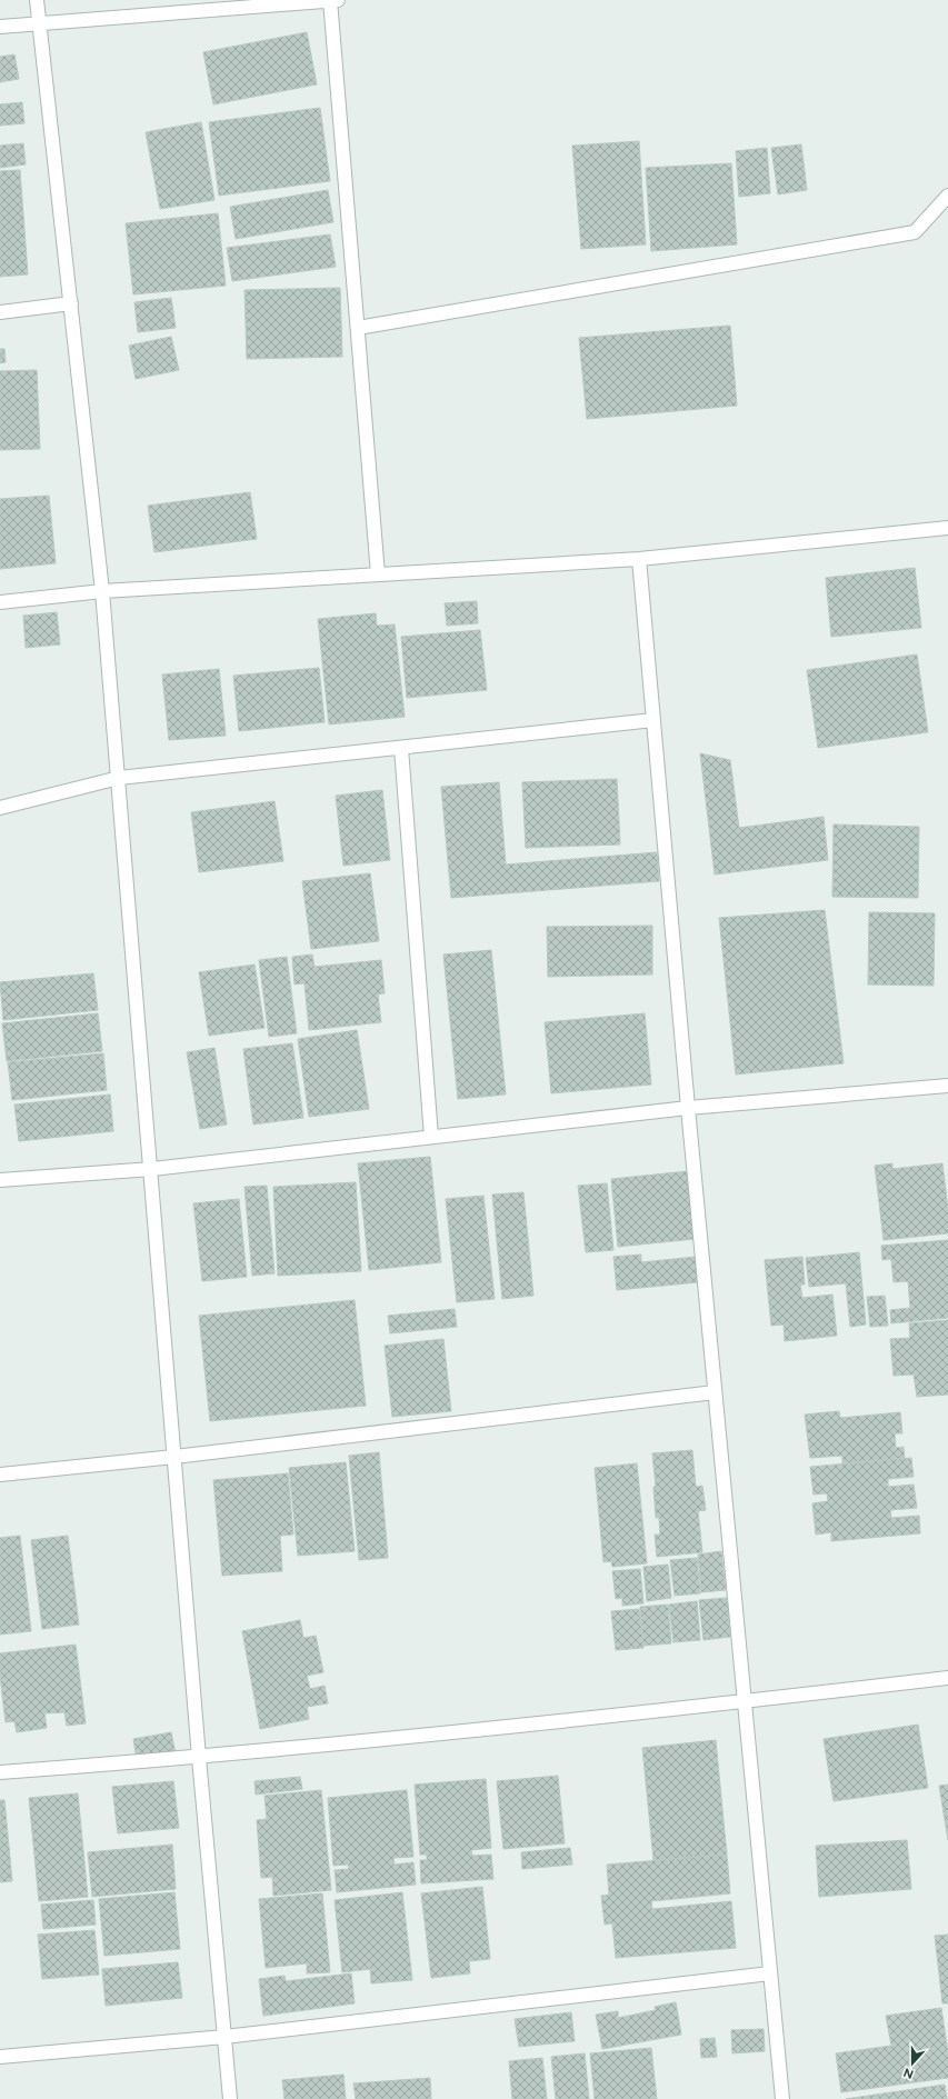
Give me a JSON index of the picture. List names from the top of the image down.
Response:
{
  "north": "bottom"
}
